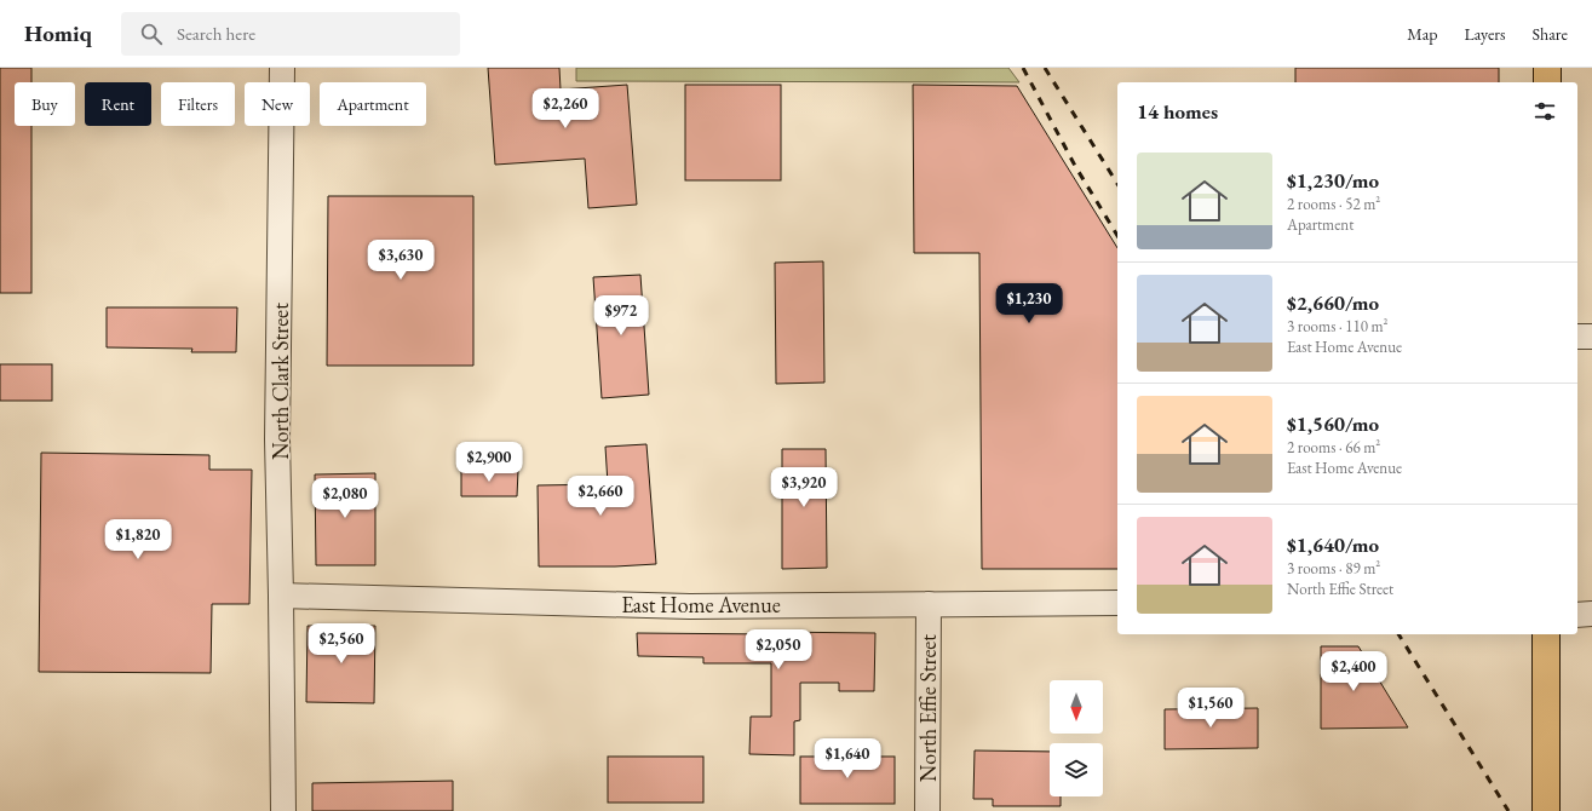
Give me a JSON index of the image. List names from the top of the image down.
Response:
{
  "streets": {
    "street": ["North Clark Street", "East Home Avenue", "North Effie Street"]
  },
  "crossings": [
    ["North Clark Street", "East Home Avenue"],
    ["East Home Avenue", "North Effie Street"]
  ],
  "north": "bottom",
  "page": {
    "header": "Homiq",
    "search": "Search here",
    "nav": ["Map", "Layers", "Share"],
    "chip": [
      "Buy",
      "Rent",
      "Filters",
      "New",
      "Apartment"
    ],
    "heading": "14 homes",
    "price": [
      "$2,260",
      "$3,630",
      "$1,230",
      "$972",
      "$2,900",
      "$3,920",
      "$2,660",
      "$2,080",
      "$1,820",
      "$2,560",
      "$2,050",
      "$2,400",
      "$1,560",
      "$1,640"
    ],
    "list": [
      {
        "name": "$1,230/mo",
        "note": "2 rooms · 52 m² · Apartment"
      },
      {
        "name": "$2,660/mo",
        "note": "3 rooms · 110 m² · East Home Avenue"
      },
      {
        "name": "$1,560/mo",
        "note": "2 rooms · 66 m² · East Home Avenue"
      },
      {
        "name": "$1,640/mo",
        "note": "3 rooms · 89 m² · North Effie Street"
      }
    ]
  }
}
